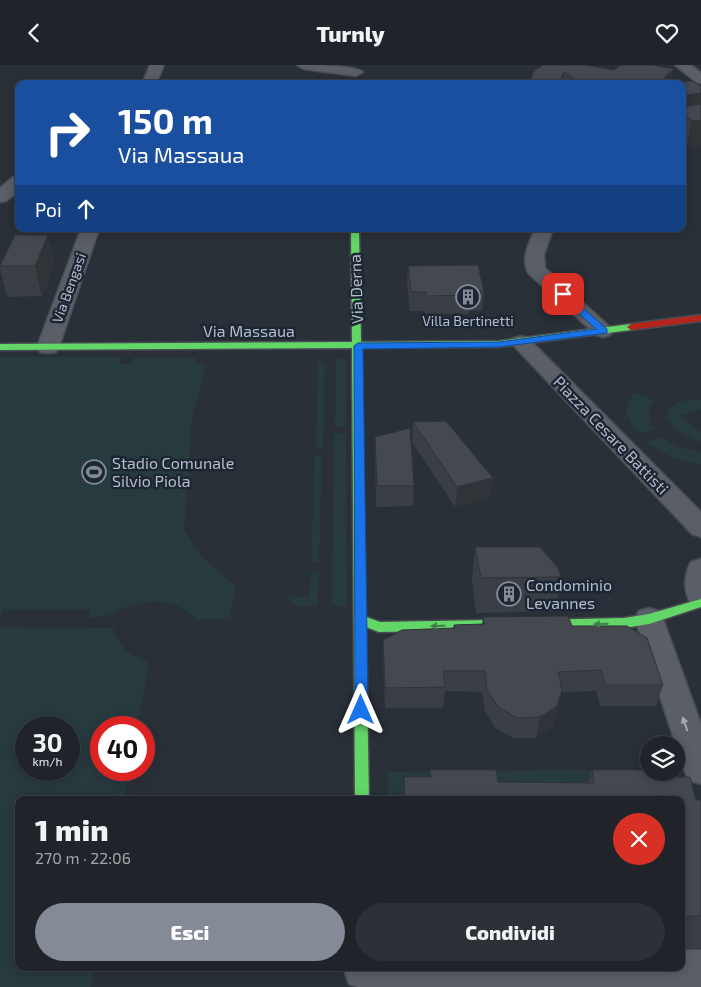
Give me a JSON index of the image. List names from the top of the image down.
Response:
{
  "streets": {
    "street": [
      "Via Bengasi",
      "Via Derna",
      "Via Massaua",
      "Piazza Cesare Battisti"
    ]
  },
  "crossings": [
    ["Via Bengasi", "Via Massaua"],
    ["Via Derna", "Via Massaua"],
    ["Via Massaua", "Piazza Cesare Battisti"]
  ],
  "places": {
    "building": ["Villa Bertinetti", "Condominio Levannes"],
    "sports": ["Stadio Comunale Silvio Piola"]
  },
  "page": {
    "header": "Turnly",
    "turn": ["150 m", "Via Massaua"],
    "then": "Poi",
    "speed": "30 km/h",
    "limit": "40",
    "heading": ["1 min", "270 m · 22:06"],
    "buttons": ["Esci", "Condividi"]
  }
}
